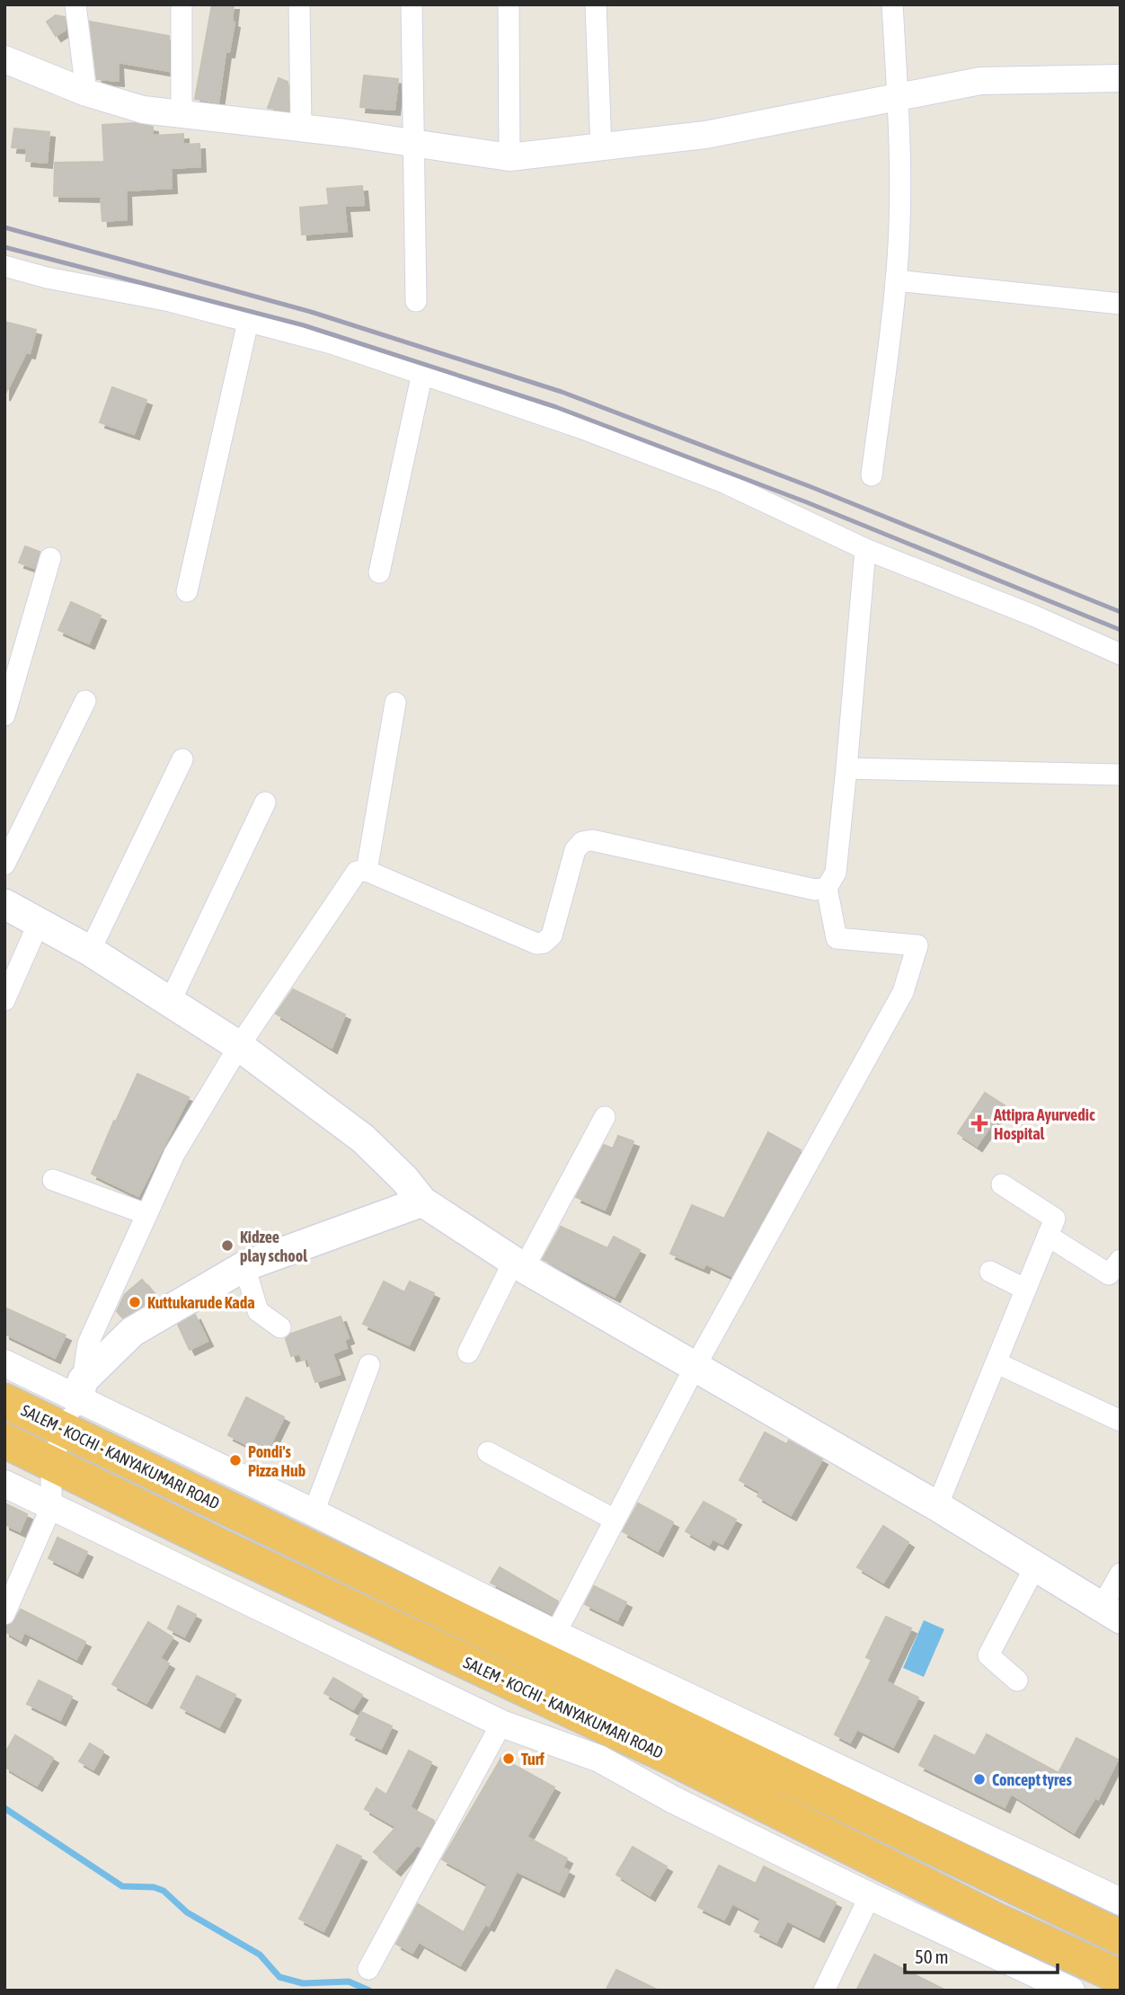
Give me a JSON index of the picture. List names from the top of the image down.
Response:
{
  "streets": {
    "highway": ["SALEM - KOCHI - KANYAKUMARI ROAD"]
  },
  "places": {
    "health": ["Attipra Ayurvedic Hospital"],
    "other": [
      "Kidzee play school",
      "Kuttukarude Kada",
      "Pondi's Pizza Hub",
      "Turf",
      "Concept tyres"
    ]
  },
  "scale_bar": "50 m"
}
